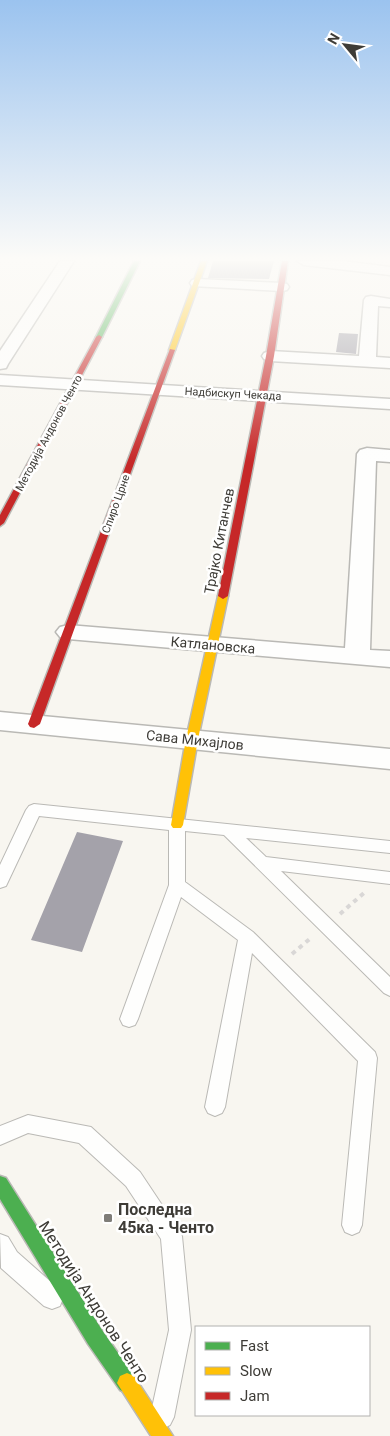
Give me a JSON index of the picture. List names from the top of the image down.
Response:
{
  "streets": {
    "street": [
      "Надбискуп Чекада",
      "Методија Андонов Ченто",
      "Спиро Црне",
      "Трајко Китанчев",
      "Катлановска",
      "Сава Михајлов"
    ]
  },
  "crossings": [
    ["Надбискуп Чекада", "Методија Андонов Ченто"],
    ["Надбискуп Чекада", "Спиро Црне"],
    ["Надбискуп Чекада", "Трајко Китанчев"],
    ["Спиро Црне", "Катлановска"],
    ["Спиро Црне", "Сава Михајлов"],
    ["Трајко Китанчев", "Катлановска"],
    ["Трајко Китанчев", "Сава Михајлов"]
  ],
  "places": {
    "transit": ["Последна 45ка - Ченто"]
  },
  "legend": ["Fast", "Slow", "Jam"],
  "north": "top left"
}
